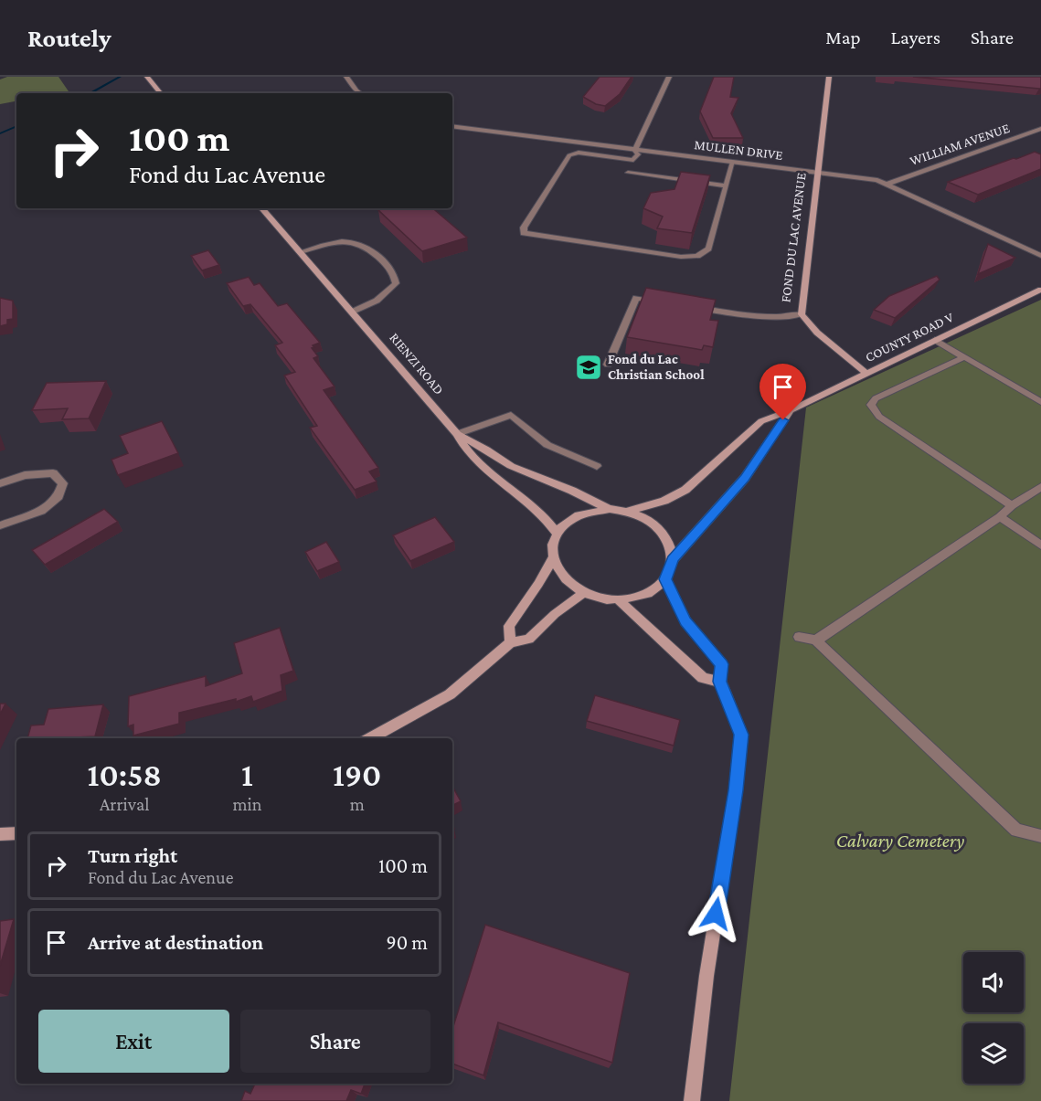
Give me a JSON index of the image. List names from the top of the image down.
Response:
{
  "streets": {
    "main road": ["FOND DU LAC AVENUE", "COUNTY ROAD V", "RIENZI ROAD"],
    "street": ["WILLIAM AVENUE", "MULLEN DRIVE"]
  },
  "crossings": [
    ["WILLIAM AVENUE", "MULLEN DRIVE"],
    ["MULLEN DRIVE", "FOND DU LAC AVENUE"],
    ["FOND DU LAC AVENUE", "COUNTY ROAD V"]
  ],
  "parks": ["Calvary Cemetery"],
  "places": {
    "school or university": ["Fond du Lac Christian School"]
  },
  "page": {
    "header": "Routely",
    "nav": ["Map", "Layers", "Share"],
    "turn": ["100 m", "Fond du Lac Avenue"],
    "eta": [
      "10:58",
      "Arrival",
      "1",
      "min",
      "190",
      "m"
    ],
    "list": [
      {
        "name": "Turn right",
        "note": "Fond du Lac Avenue",
        "value": "100 m"
      },
      {
        "name": "Arrive at destination",
        "value": "90 m"
      }
    ],
    "buttons": ["Exit", "Share"]
  }
}
